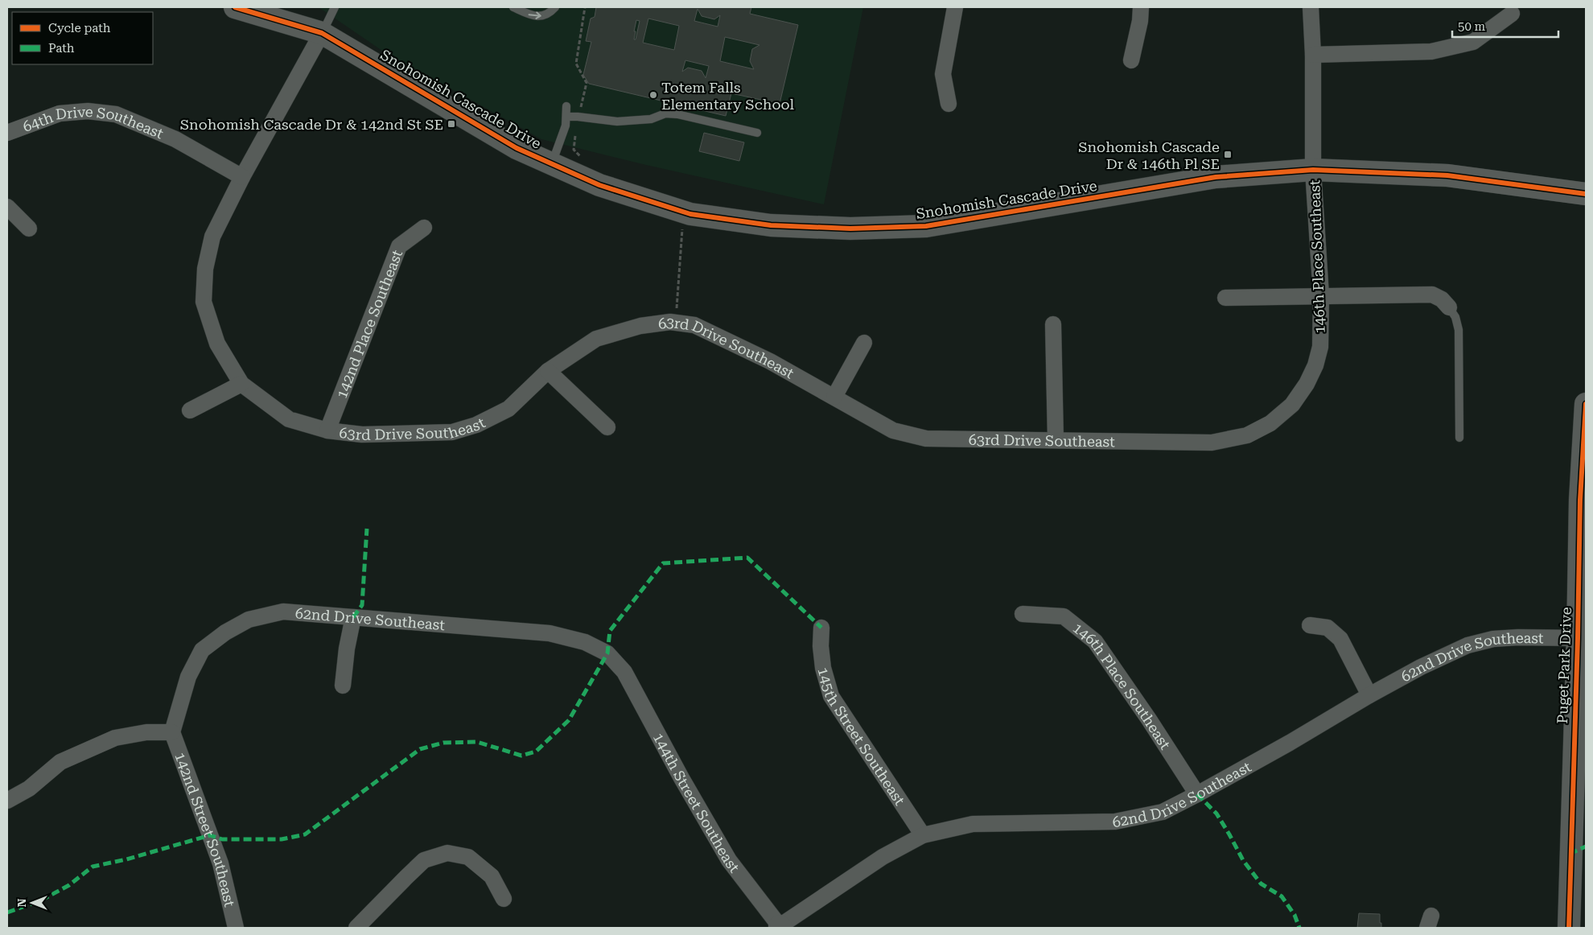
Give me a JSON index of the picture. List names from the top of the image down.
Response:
{
  "streets": {
    "street": [
      "Snohomish Cascade Drive",
      "64th Drive Southeast",
      "146th Place Southeast",
      "142nd Place Southeast",
      "63rd Drive Southeast",
      "62nd Drive Southeast",
      "Puget Park Drive",
      "145th Street Southeast",
      "144th Street Southeast",
      "142nd Street Southeast"
    ]
  },
  "crossings": [
    ["Snohomish Cascade Drive", "146th Place Southeast"],
    ["64th Drive Southeast", "63rd Drive Southeast"],
    ["146th Place Southeast", "63rd Drive Southeast"],
    ["146th Place Southeast", "62nd Drive Southeast"],
    ["142nd Place Southeast", "63rd Drive Southeast"],
    ["62nd Drive Southeast", "Puget Park Drive"],
    ["62nd Drive Southeast", "145th Street Southeast"],
    ["62nd Drive Southeast", "144th Street Southeast"],
    ["62nd Drive Southeast", "142nd Street Southeast"]
  ],
  "places": {
    "other": ["Totem Falls Elementary School"],
    "transit": ["Snohomish Cascade Dr & 142nd St SE", "Snohomish Cascade Dr & 146th Pl SE"]
  },
  "legend": ["Cycle path", "Path"],
  "scale_bar": "50 m",
  "north": "left"
}
